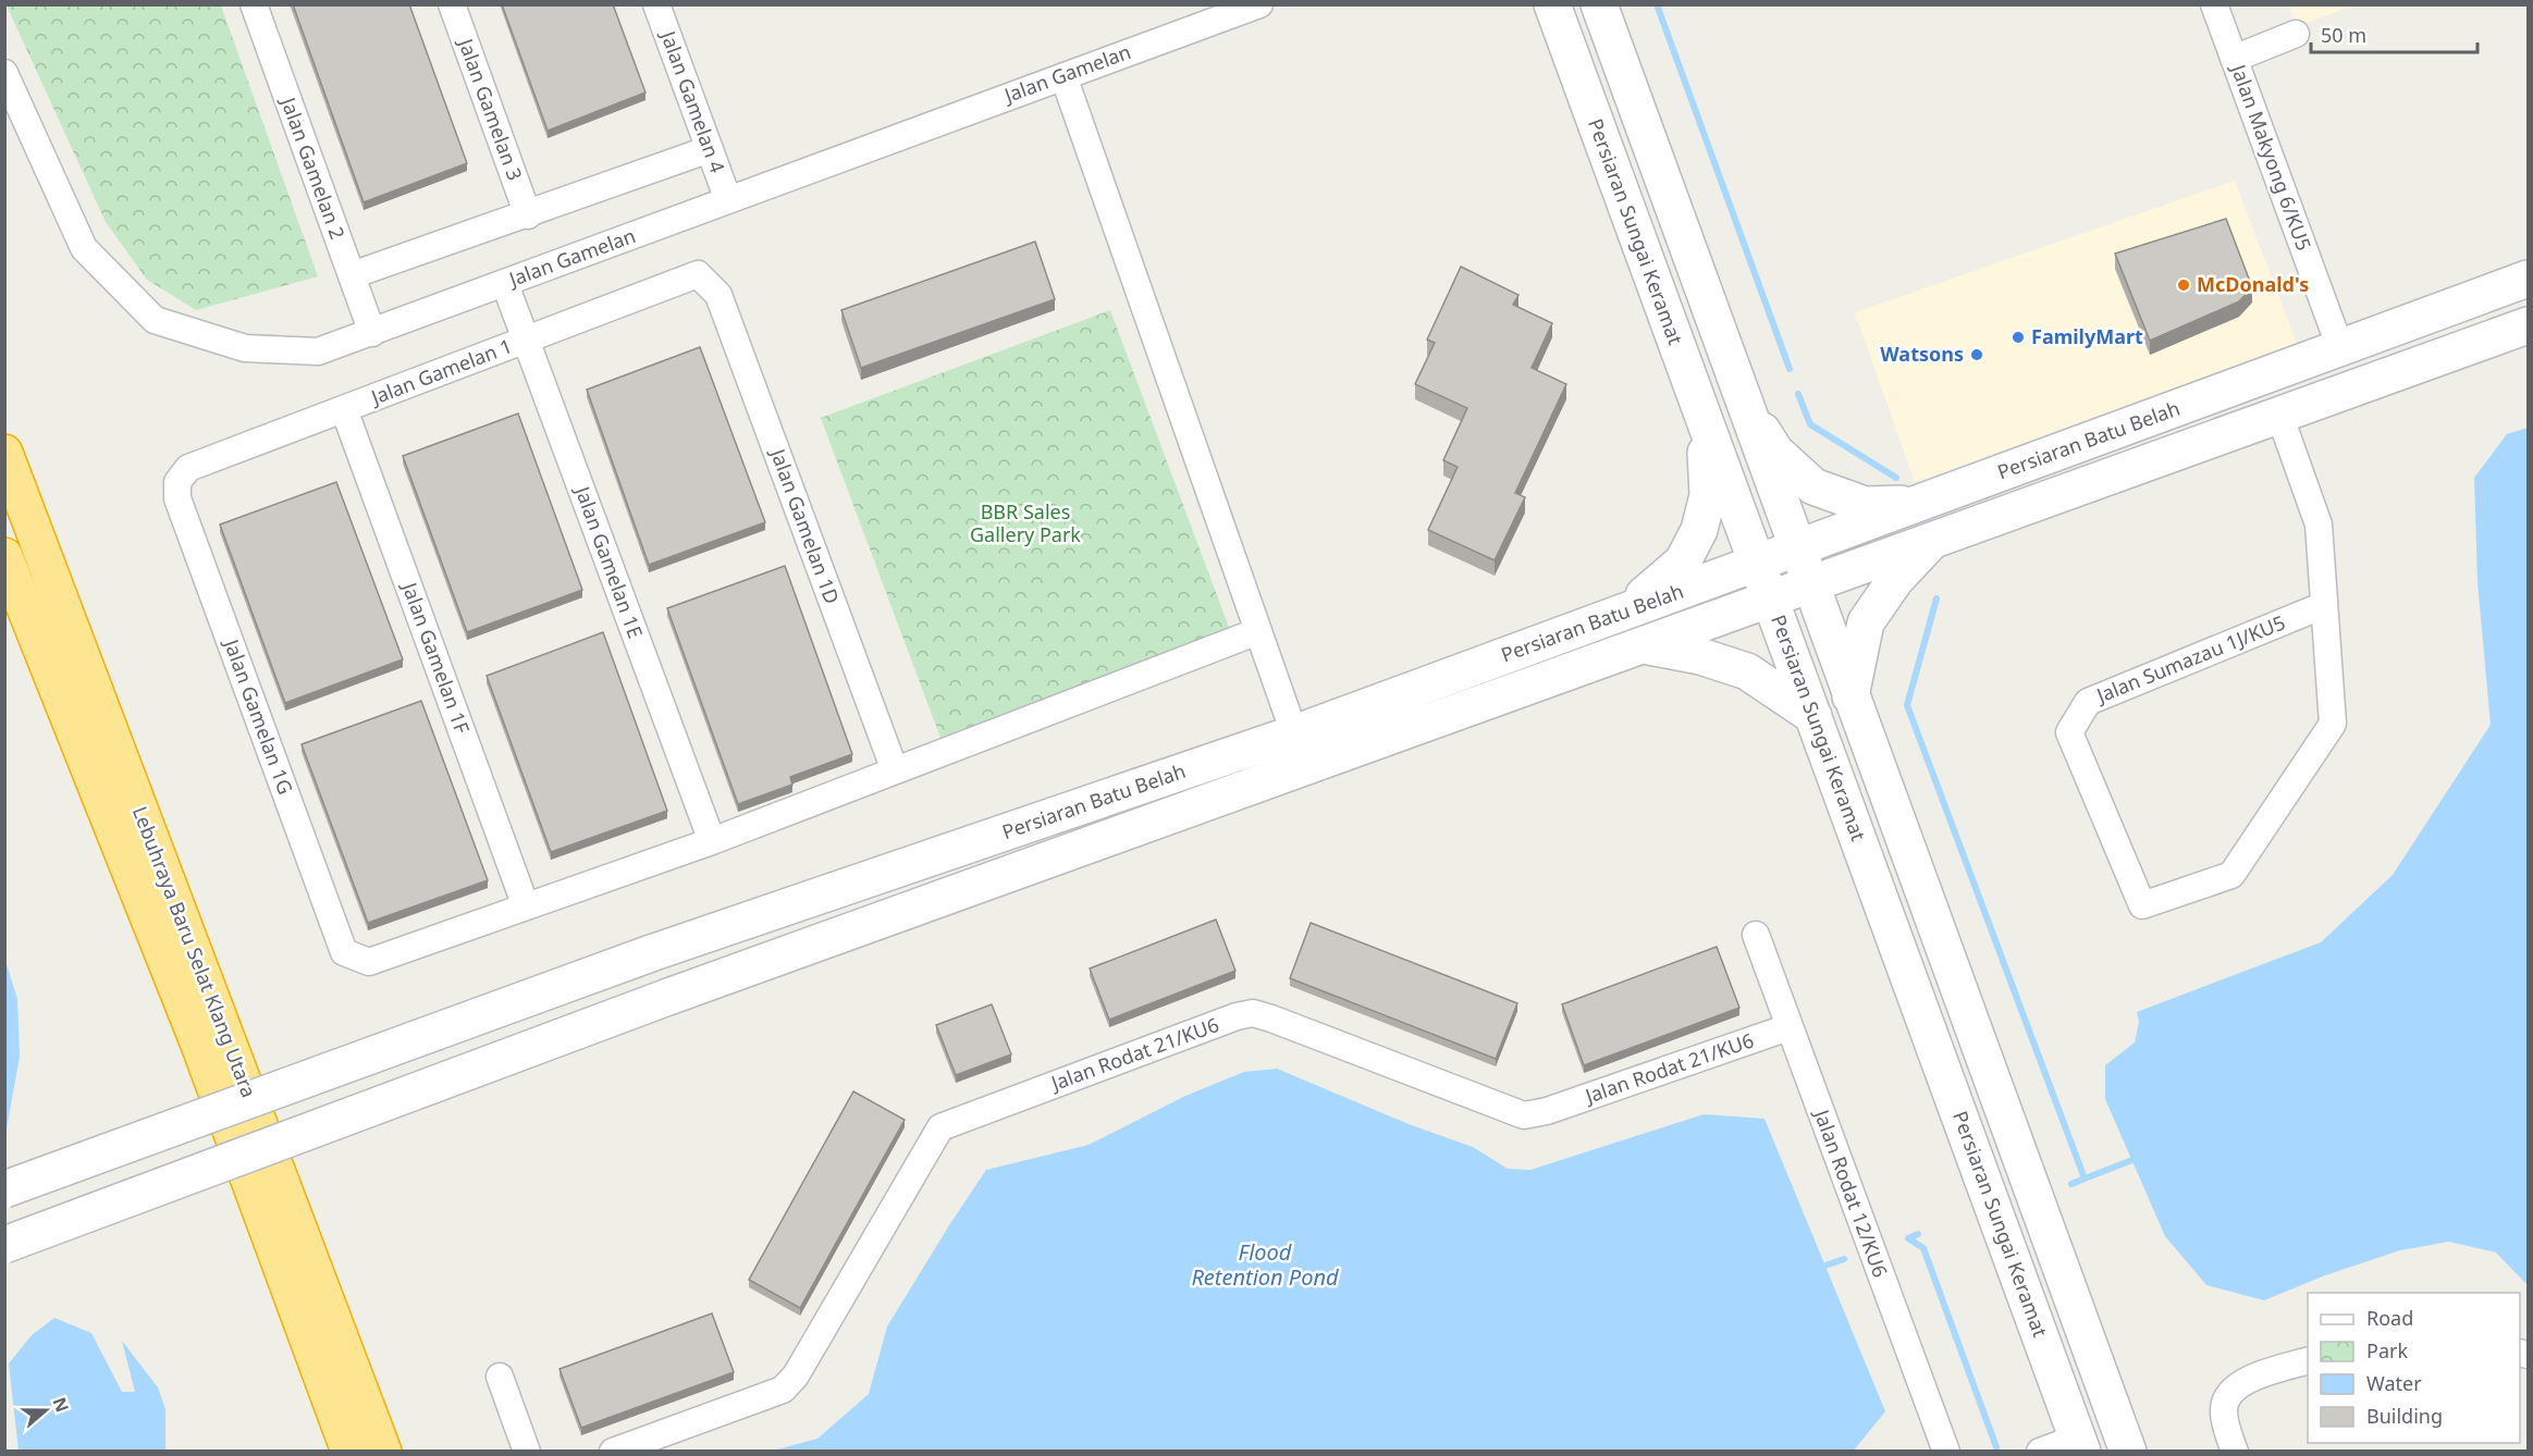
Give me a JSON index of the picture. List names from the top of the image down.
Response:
{
  "streets": {
    "highway": ["Lebuhraya Baru Selat Klang Utara"],
    "street": [
      "Jalan Gamelan",
      "Jalan Gamelan 4",
      "Jalan Gamelan 3",
      "Jalan Makyong 6/KU5",
      "Jalan Gamelan 2",
      "Persiaran Sungai Keramat",
      "Jalan Gamelan 1",
      "Persiaran Batu Belah",
      "Jalan Gamelan 1D",
      "Jalan Gamelan 1E",
      "Jalan Gamelan 1F",
      "Jalan Sumazau 1J/KU5",
      "Jalan Gamelan 1G",
      "Jalan Rodat 21/KU6",
      "Jalan Rodat 12/KU6"
    ]
  },
  "crossings": [
    ["Jalan Gamelan", "Jalan Gamelan 4"],
    ["Jalan Gamelan", "Jalan Gamelan 2"],
    ["Jalan Gamelan", "Jalan Gamelan 1E"],
    ["Jalan Makyong 6/KU5", "Persiaran Batu Belah"],
    ["Persiaran Sungai Keramat", "Persiaran Batu Belah"],
    ["Jalan Gamelan 1", "Jalan Gamelan 1D"],
    ["Jalan Gamelan 1", "Jalan Gamelan 1E"],
    ["Jalan Gamelan 1", "Jalan Gamelan 1F"],
    ["Jalan Gamelan 1", "Jalan Gamelan 1G"],
    ["Persiaran Batu Belah", "Jalan Sumazau 1J/KU5"],
    ["Jalan Gamelan 1F", "Jalan Gamelan 1G"],
    ["Jalan Rodat 21/KU6", "Jalan Rodat 12/KU6"]
  ],
  "water": ["Flood Retention Pond"],
  "parks": ["BBR Sales Gallery Park"],
  "places": ["McDonald's", "FamilyMart", "Watsons"],
  "legend": [
    "Road",
    "Park",
    "Water",
    "Building"
  ],
  "scale_bar": "50 m",
  "north": "right"
}
